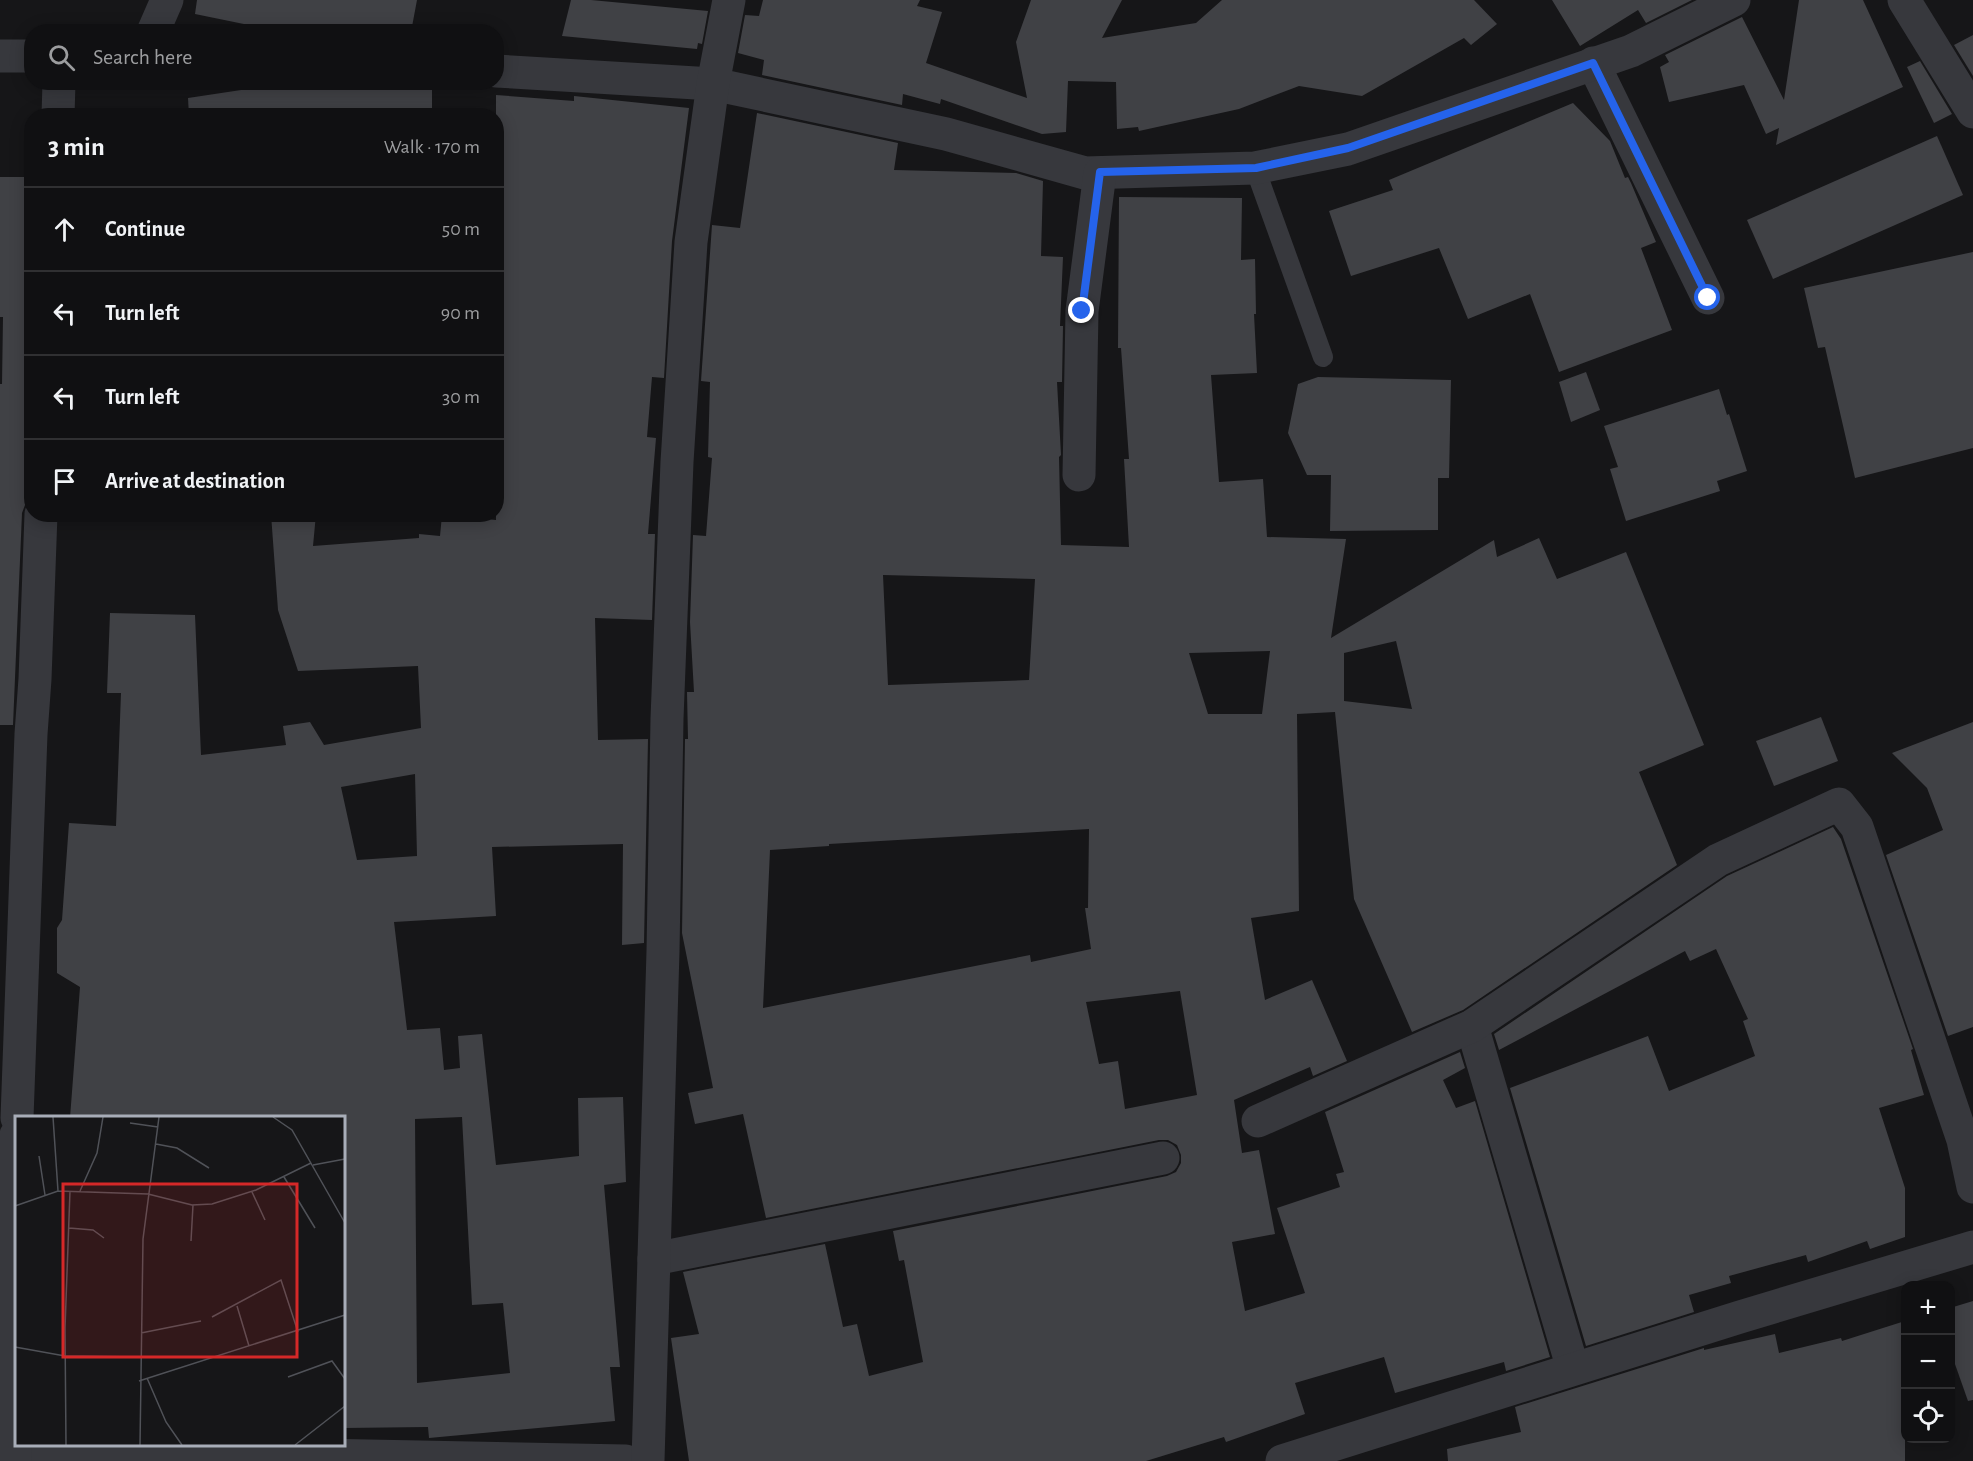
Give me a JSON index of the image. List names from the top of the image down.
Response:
{
  "page": {
    "search": "Search here",
    "heading": ["3 min", "Walk · 170 m"],
    "list": [
      ["Continue", "50 m"],
      ["Turn left", "90 m"],
      ["Turn left", "30 m"],
      "Arrive at destination"
    ],
    "map_buttons": ["+", "−"]
  }
}
